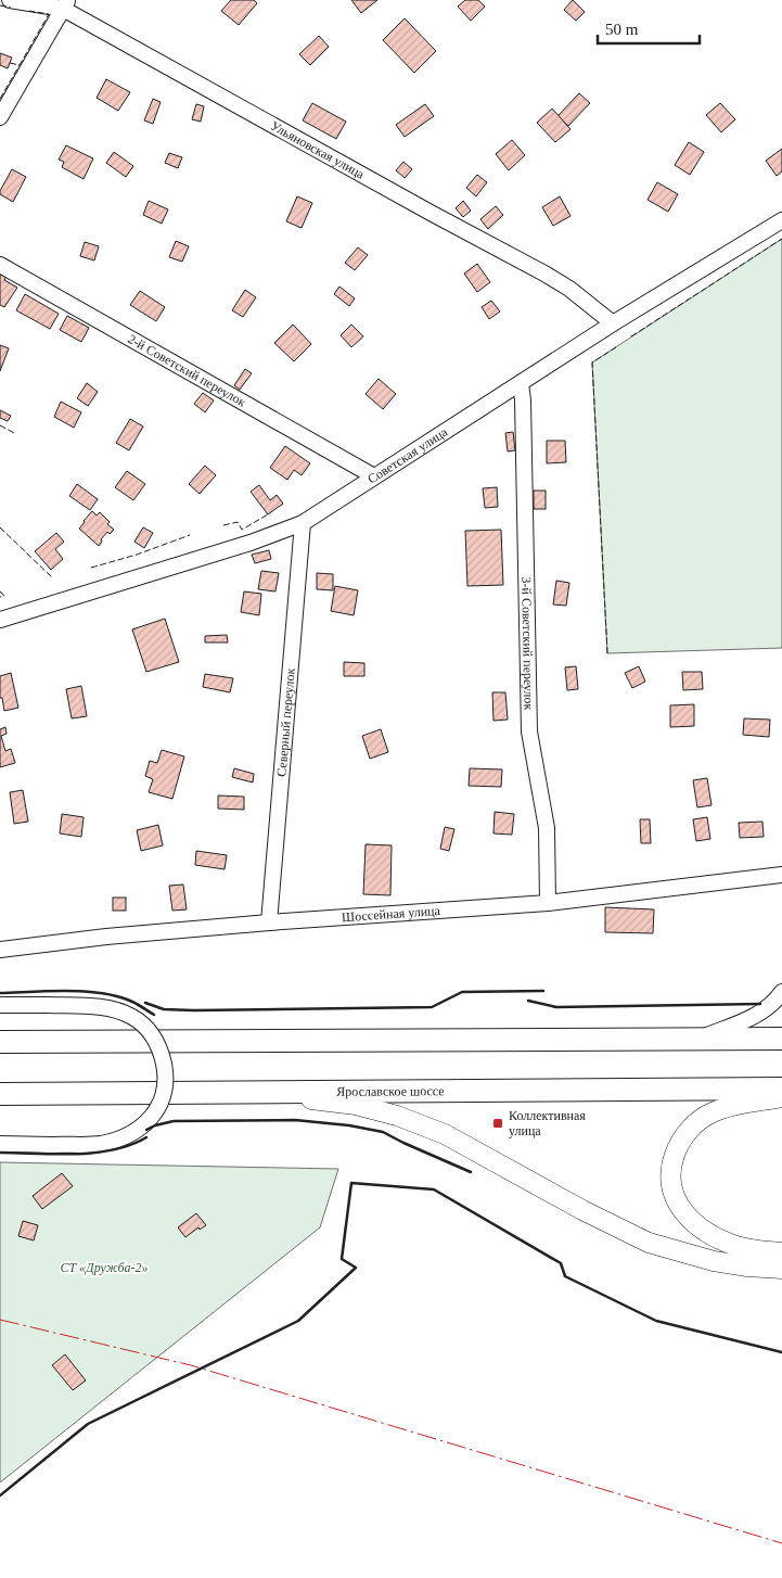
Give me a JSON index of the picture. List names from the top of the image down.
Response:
{
  "streets": {
    "highway": ["Ярославское шоссе"],
    "street": [
      "Ульяновская улица",
      "2-й Советский переулок",
      "Советская улица",
      "3-й Советский переулок",
      "Северный переулок",
      "Шоссейная улица"
    ]
  },
  "crossings": [
    ["Ульяновская улица", "Советская улица"],
    ["2-й Советский переулок", "Советская улица"],
    ["Советская улица", "3-й Советский переулок"],
    ["Советская улица", "Северный переулок"],
    ["3-й Советский переулок", "Шоссейная улица"],
    ["Северный переулок", "Шоссейная улица"]
  ],
  "parks": ["СТ «Дружба-2»"],
  "places": {
    "transit": ["Коллективная улица"]
  },
  "scale_bar": "50 m"
}
